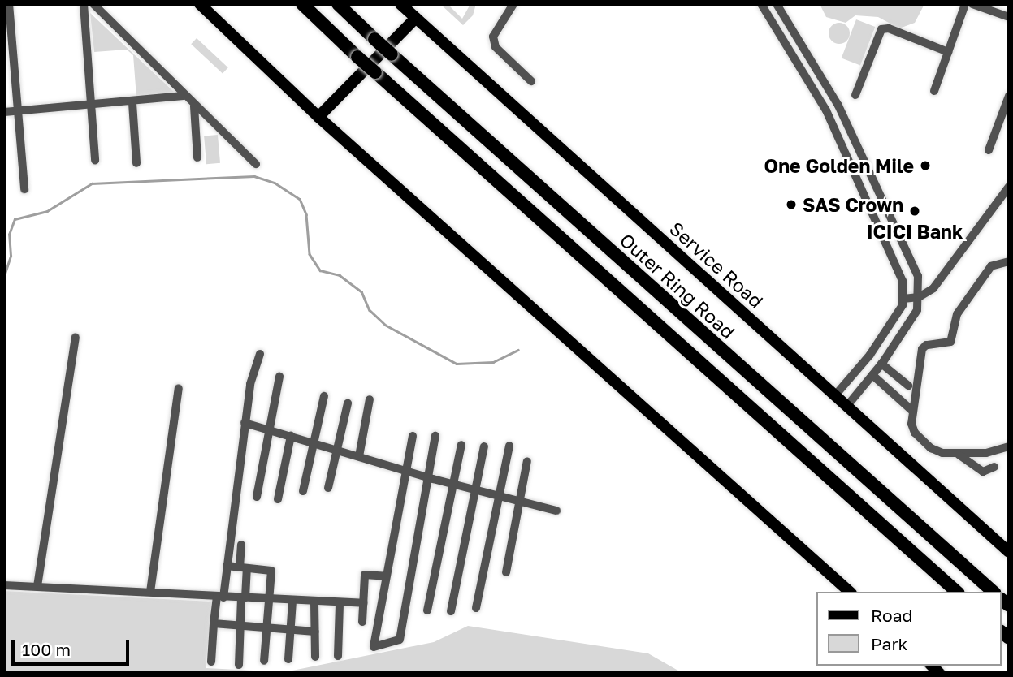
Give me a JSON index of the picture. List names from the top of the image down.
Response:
{
  "streets": {
    "highway": ["Outer Ring Road"],
    "main road": ["Service Road"]
  },
  "places": ["One Golden Mile", "SAS Crown", "ICICI Bank"],
  "legend": ["Road", "Park"],
  "scale_bar": "100 m"
}
